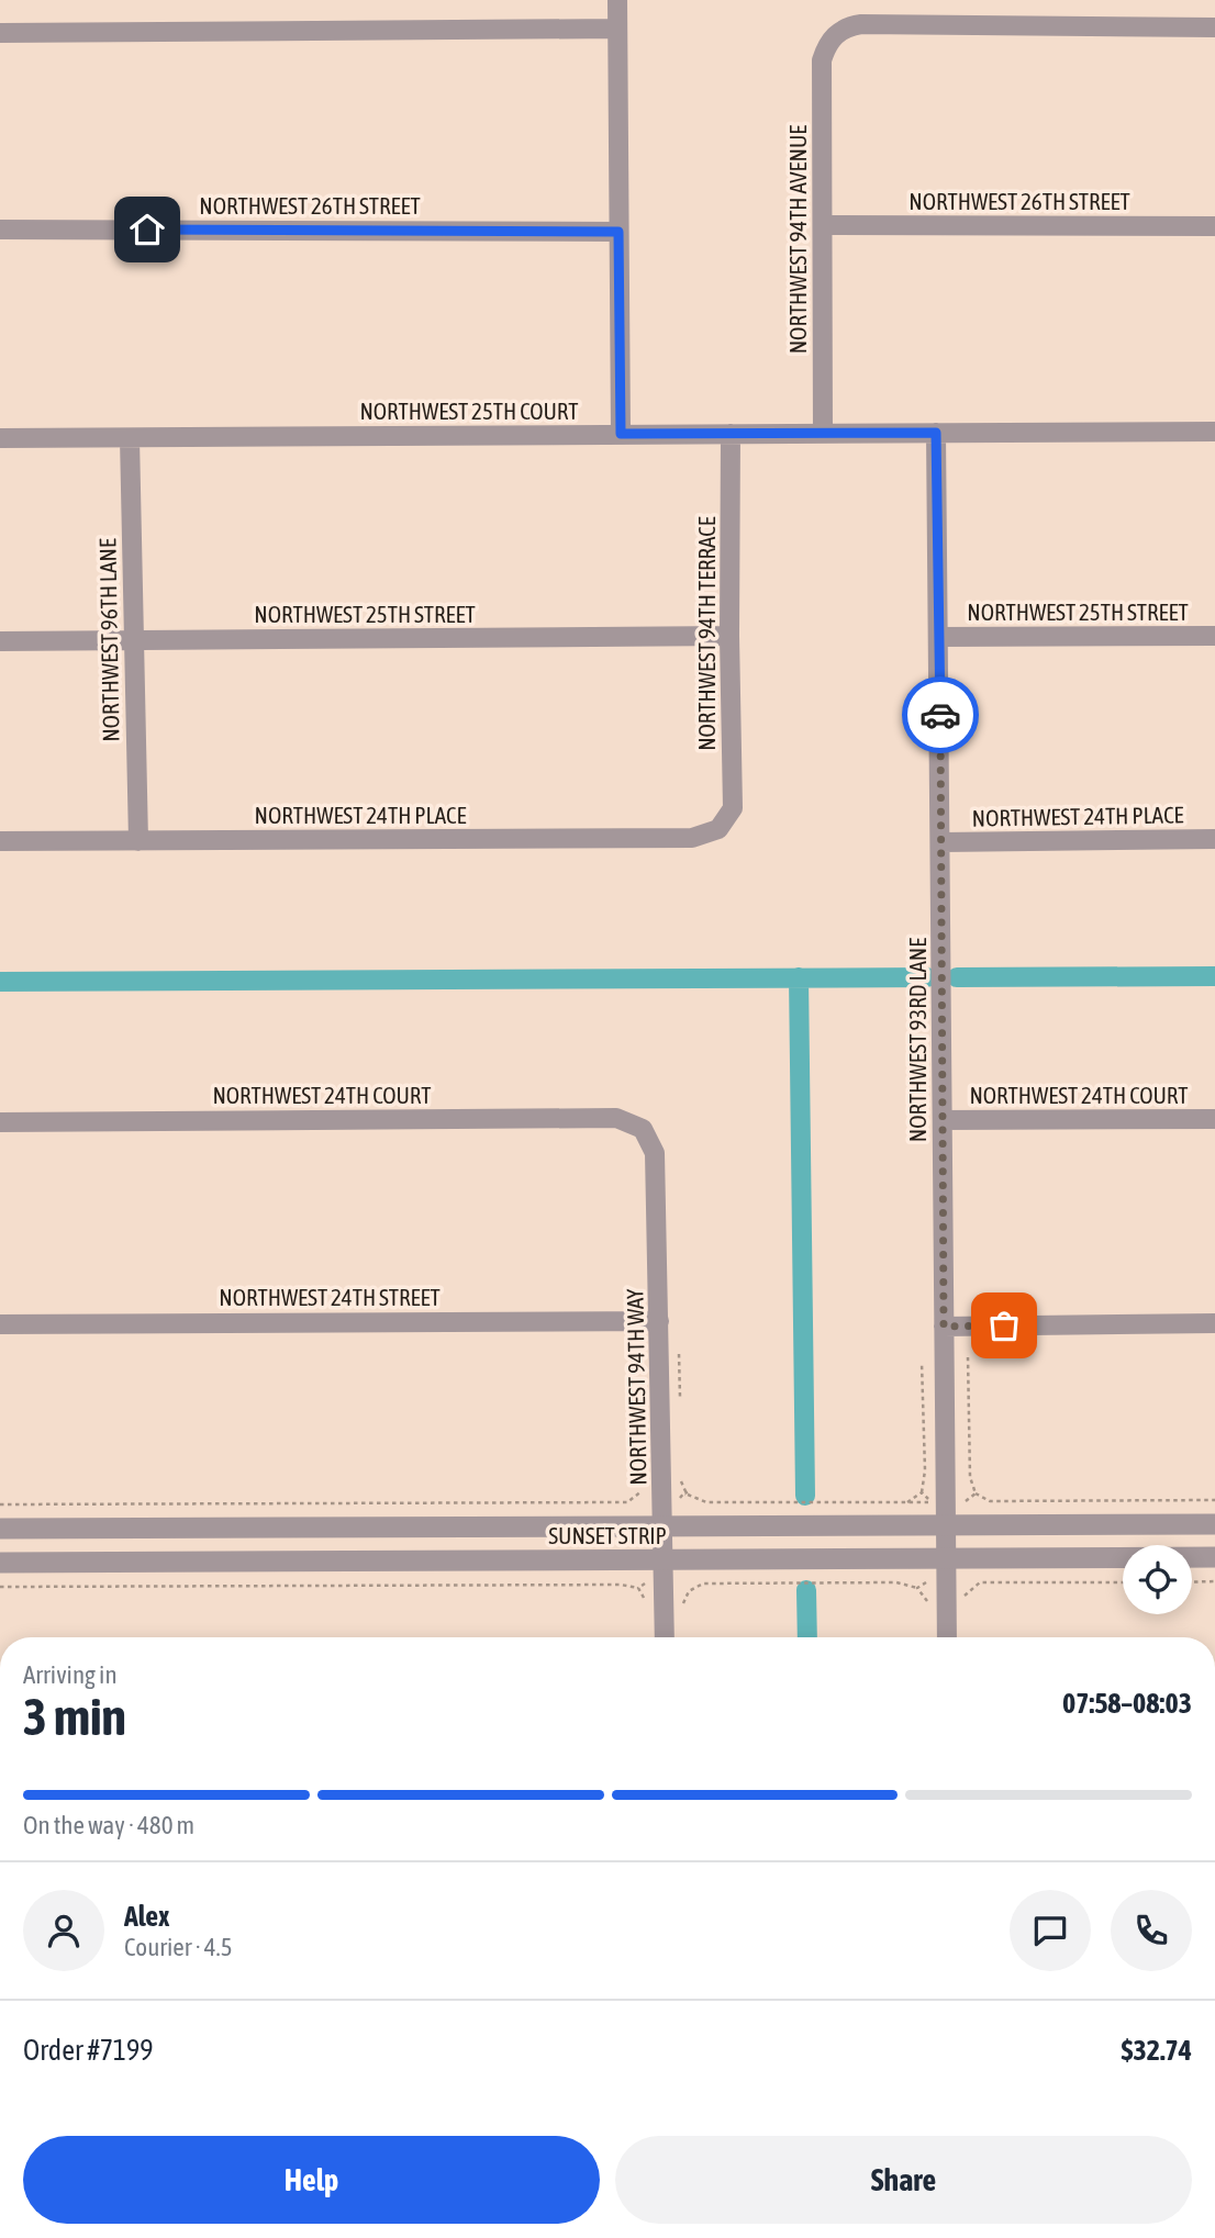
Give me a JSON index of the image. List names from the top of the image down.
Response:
{
  "streets": {
    "street": [
      "NORTHWEST 26TH STREET",
      "NORTHWEST 94TH AVENUE",
      "NORTHWEST 25TH COURT",
      "NORTHWEST 25TH STREET",
      "NORTHWEST 94TH TERRACE",
      "NORTHWEST 96TH LANE",
      "NORTHWEST 24TH PLACE",
      "NORTHWEST 93RD LANE",
      "NORTHWEST 24TH COURT",
      "NORTHWEST 24TH STREET",
      "NORTHWEST 94TH WAY",
      "SUNSET STRIP"
    ]
  },
  "crossings": [
    ["NORTHWEST 26TH STREET", "NORTHWEST 94TH AVENUE"],
    ["NORTHWEST 94TH AVENUE", "NORTHWEST 25TH COURT"],
    ["NORTHWEST 25TH COURT", "NORTHWEST 94TH TERRACE"],
    ["NORTHWEST 25TH COURT", "NORTHWEST 96TH LANE"],
    ["NORTHWEST 25TH COURT", "NORTHWEST 93RD LANE"],
    ["NORTHWEST 25TH STREET", "NORTHWEST 94TH TERRACE"],
    ["NORTHWEST 25TH STREET", "NORTHWEST 96TH LANE"],
    ["NORTHWEST 25TH STREET", "NORTHWEST 93RD LANE"],
    ["NORTHWEST 94TH TERRACE", "NORTHWEST 24TH PLACE"],
    ["NORTHWEST 96TH LANE", "NORTHWEST 24TH PLACE"],
    ["NORTHWEST 24TH PLACE", "NORTHWEST 93RD LANE"],
    ["NORTHWEST 93RD LANE", "NORTHWEST 24TH COURT"],
    ["NORTHWEST 93RD LANE", "SUNSET STRIP"],
    ["NORTHWEST 24TH COURT", "NORTHWEST 94TH WAY"],
    ["NORTHWEST 24TH STREET", "NORTHWEST 94TH WAY"],
    ["NORTHWEST 94TH WAY", "SUNSET STRIP"]
  ],
  "page": {
    "heading": ["3 min", "Arriving in", "07:58–08:03"],
    "panel": [
      "Alex",
      "Courier · 4.5",
      "Order #7199",
      "$32.74"
    ],
    "bar": "On the way · 480 m",
    "buttons": ["Help", "Share"]
  }
}
